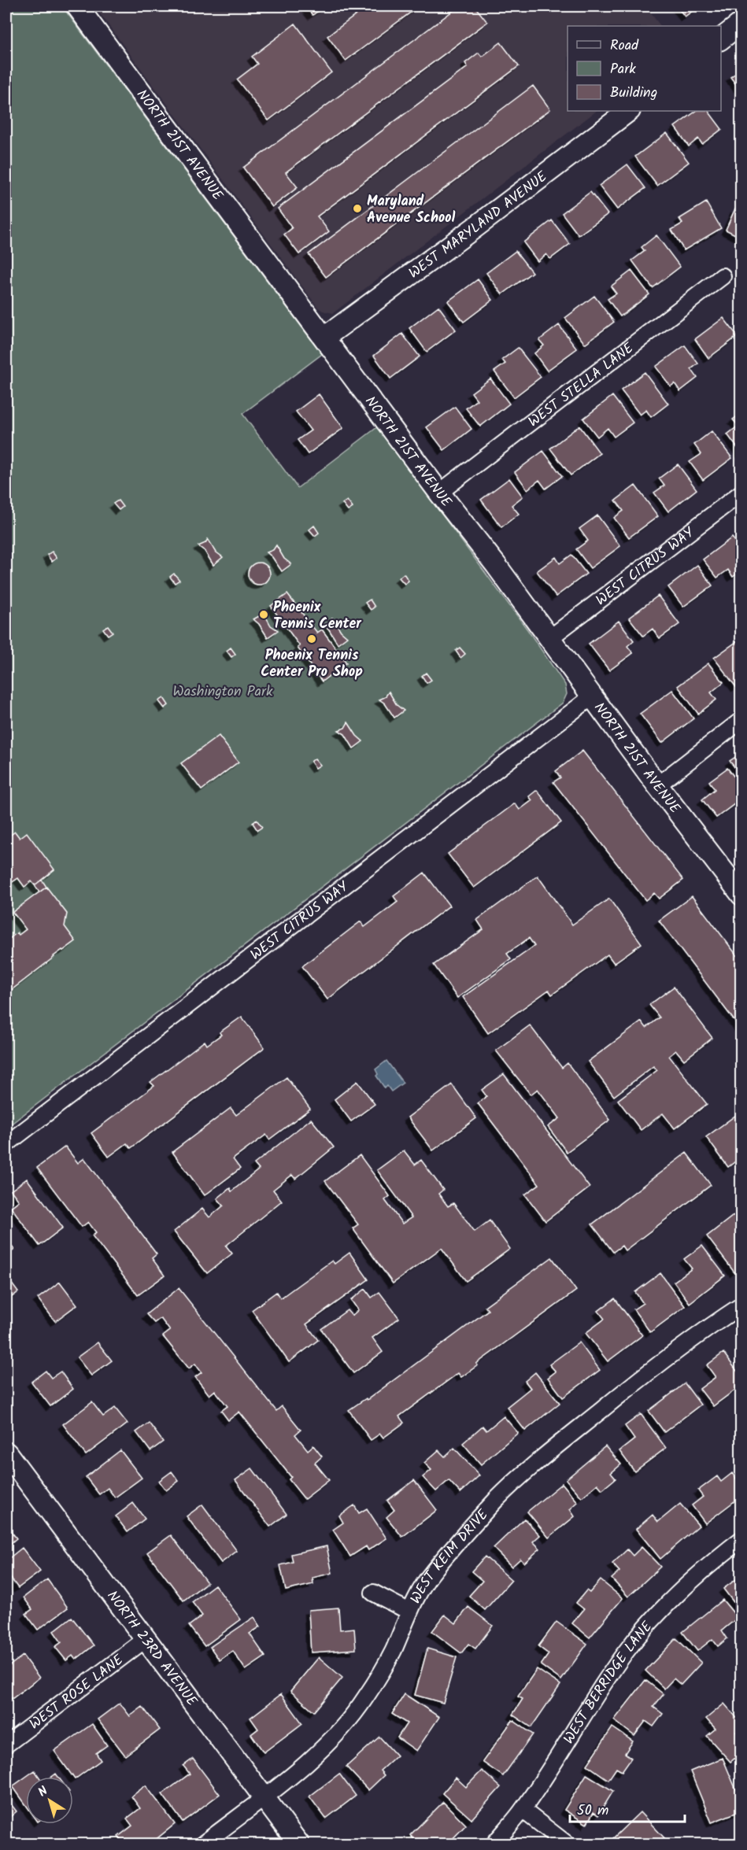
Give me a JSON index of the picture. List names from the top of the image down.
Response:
{
  "streets": {
    "street": [
      "NORTH 21ST AVENUE",
      "WEST MARYLAND AVENUE",
      "WEST STELLA LANE",
      "WEST CITRUS WAY",
      "WEST KEIM DRIVE",
      "NORTH 23RD AVENUE",
      "WEST BERRIDGE LANE",
      "WEST ROSE LANE"
    ]
  },
  "crossings": [
    ["NORTH 21ST AVENUE", "WEST MARYLAND AVENUE"],
    ["NORTH 21ST AVENUE", "WEST STELLA LANE"],
    ["NORTH 21ST AVENUE", "WEST CITRUS WAY"],
    ["WEST KEIM DRIVE", "NORTH 23RD AVENUE"],
    ["NORTH 23RD AVENUE", "WEST ROSE LANE"]
  ],
  "parks": ["Washington Park"],
  "places": ["Maryland Avenue School", "Phoenix Tennis Center", "Phoenix Tennis Center Pro Shop"],
  "legend": ["Road", "Park", "Building"],
  "scale_bar": "50 m",
  "north": "top left"
}
